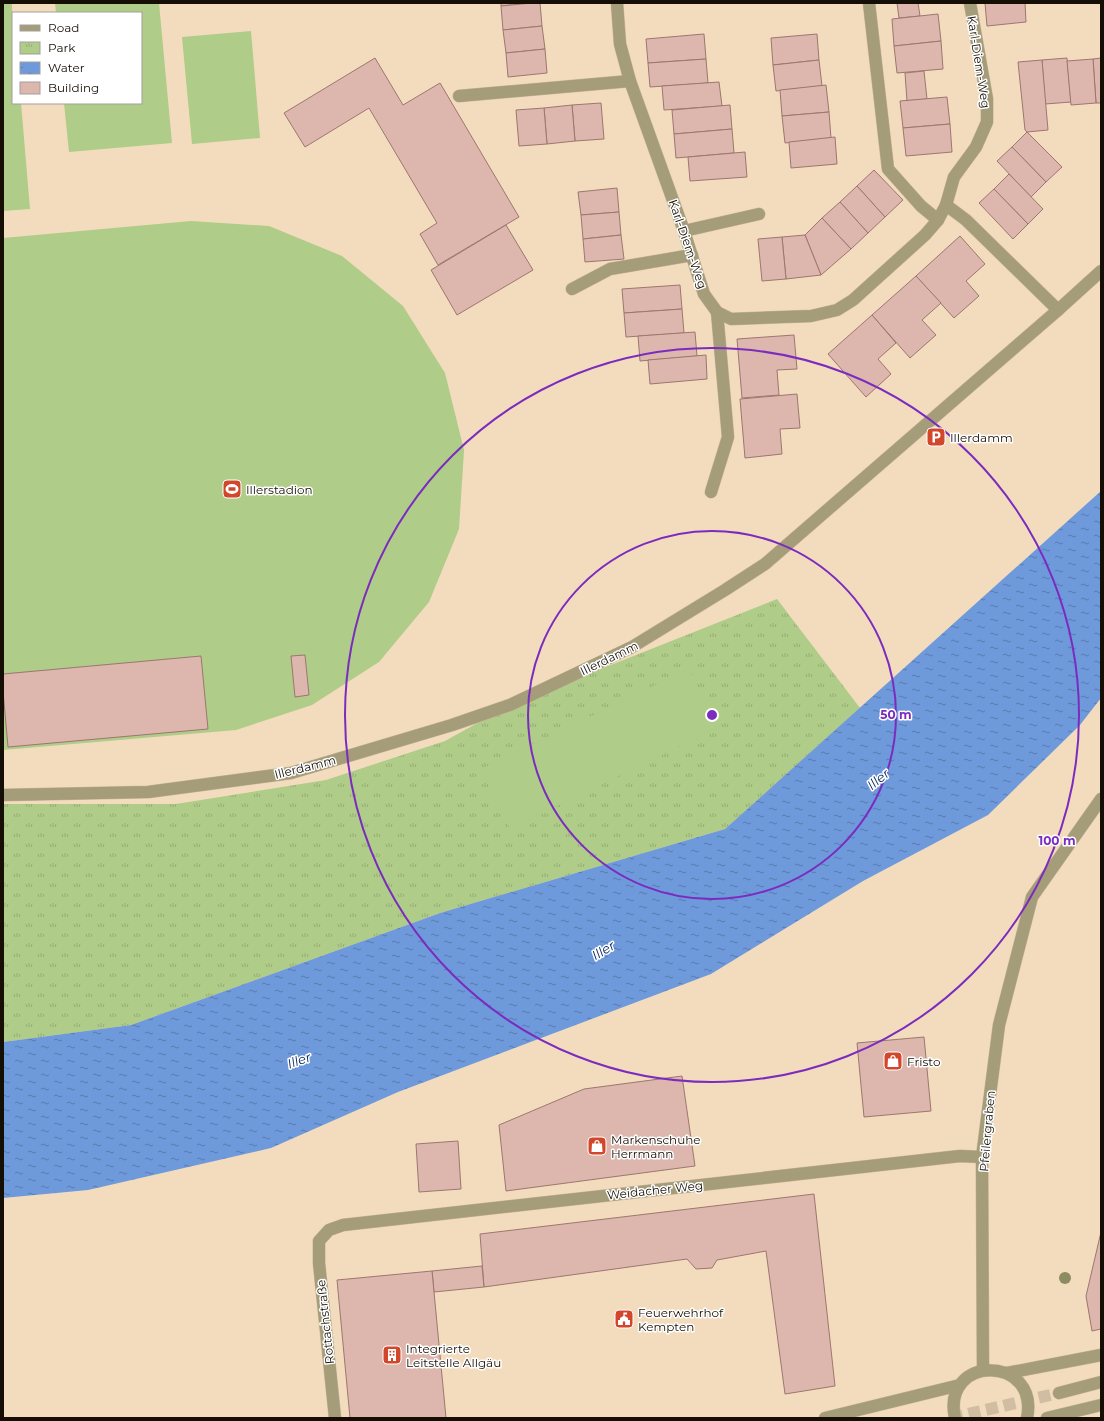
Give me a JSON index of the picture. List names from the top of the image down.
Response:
{
  "streets": {
    "street": [
      "Karl-Diem-Weg",
      "Illerdamm",
      "Pfeilergraben",
      "Weidacher Weg",
      "Rottachstraße"
    ]
  },
  "crossings": [
    ["Pfeilergraben", "Weidacher Weg"],
    ["Weidacher Weg", "Rottachstraße"]
  ],
  "water": ["Iller"],
  "places": {
    "parking": ["Illerdamm"],
    "sports": ["Illerstadion"],
    "shop": ["Fristo", "Markenschuhe Herrmann"],
    "public building": ["Feuerwehrhof Kempten"],
    "building": ["Integrierte Leitstelle Allgäu"]
  },
  "legend": [
    "Road",
    "Park",
    "Water",
    "Building"
  ],
  "rings": ["50 m", "100 m"]
}
